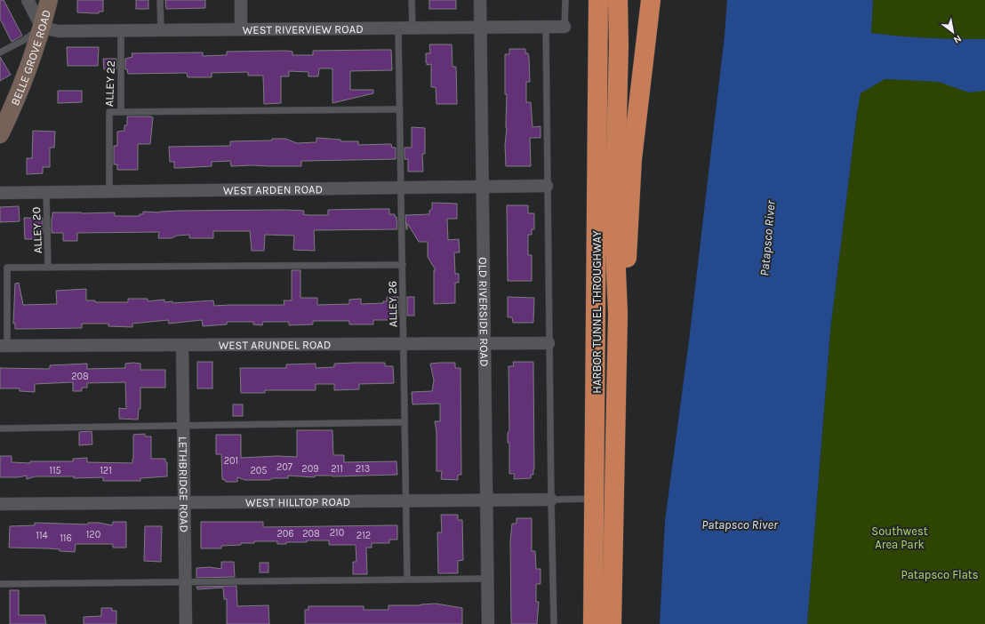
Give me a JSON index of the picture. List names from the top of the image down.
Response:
{
  "streets": {
    "highway": ["HARBOR TUNNEL THROUGHWAY"],
    "main road": ["BELLE GROVE ROAD"],
    "street": [
      "WEST RIVERVIEW ROAD",
      "WEST ARDEN ROAD",
      "OLD RIVERSIDE ROAD",
      "WEST ARUNDEL ROAD",
      "LETHBRIDGE ROAD",
      "WEST HILLTOP ROAD"
    ],
    "lane": ["ALLEY 22", "ALLEY 20", "ALLEY 26"]
  },
  "crossings": [
    ["WEST RIVERVIEW ROAD", "BELLE GROVE ROAD"],
    ["WEST RIVERVIEW ROAD", "ALLEY 22"],
    ["WEST RIVERVIEW ROAD", "ALLEY 26"],
    ["WEST RIVERVIEW ROAD", "OLD RIVERSIDE ROAD"],
    ["ALLEY 22", "WEST ARDEN ROAD"],
    ["WEST ARDEN ROAD", "ALLEY 20"],
    ["WEST ARDEN ROAD", "ALLEY 26"],
    ["WEST ARDEN ROAD", "OLD RIVERSIDE ROAD"],
    ["ALLEY 26", "WEST ARUNDEL ROAD"],
    ["ALLEY 26", "WEST HILLTOP ROAD"],
    ["OLD RIVERSIDE ROAD", "WEST ARUNDEL ROAD"],
    ["OLD RIVERSIDE ROAD", "WEST HILLTOP ROAD"],
    ["HARBOR TUNNEL THROUGHWAY", "WEST HILLTOP ROAD"],
    ["WEST ARUNDEL ROAD", "LETHBRIDGE ROAD"],
    ["LETHBRIDGE ROAD", "WEST HILLTOP ROAD"]
  ],
  "water": ["Patapsco River"],
  "parks": ["Southwest Area Park", "Patapsco Flats"],
  "house_numbers": [
    "208",
    "201",
    "207",
    "209",
    "211",
    "213",
    "115",
    "121",
    "205",
    "210",
    "206",
    "208",
    "120",
    "114",
    "212",
    "116"
  ],
  "north": "bottom right"
}
